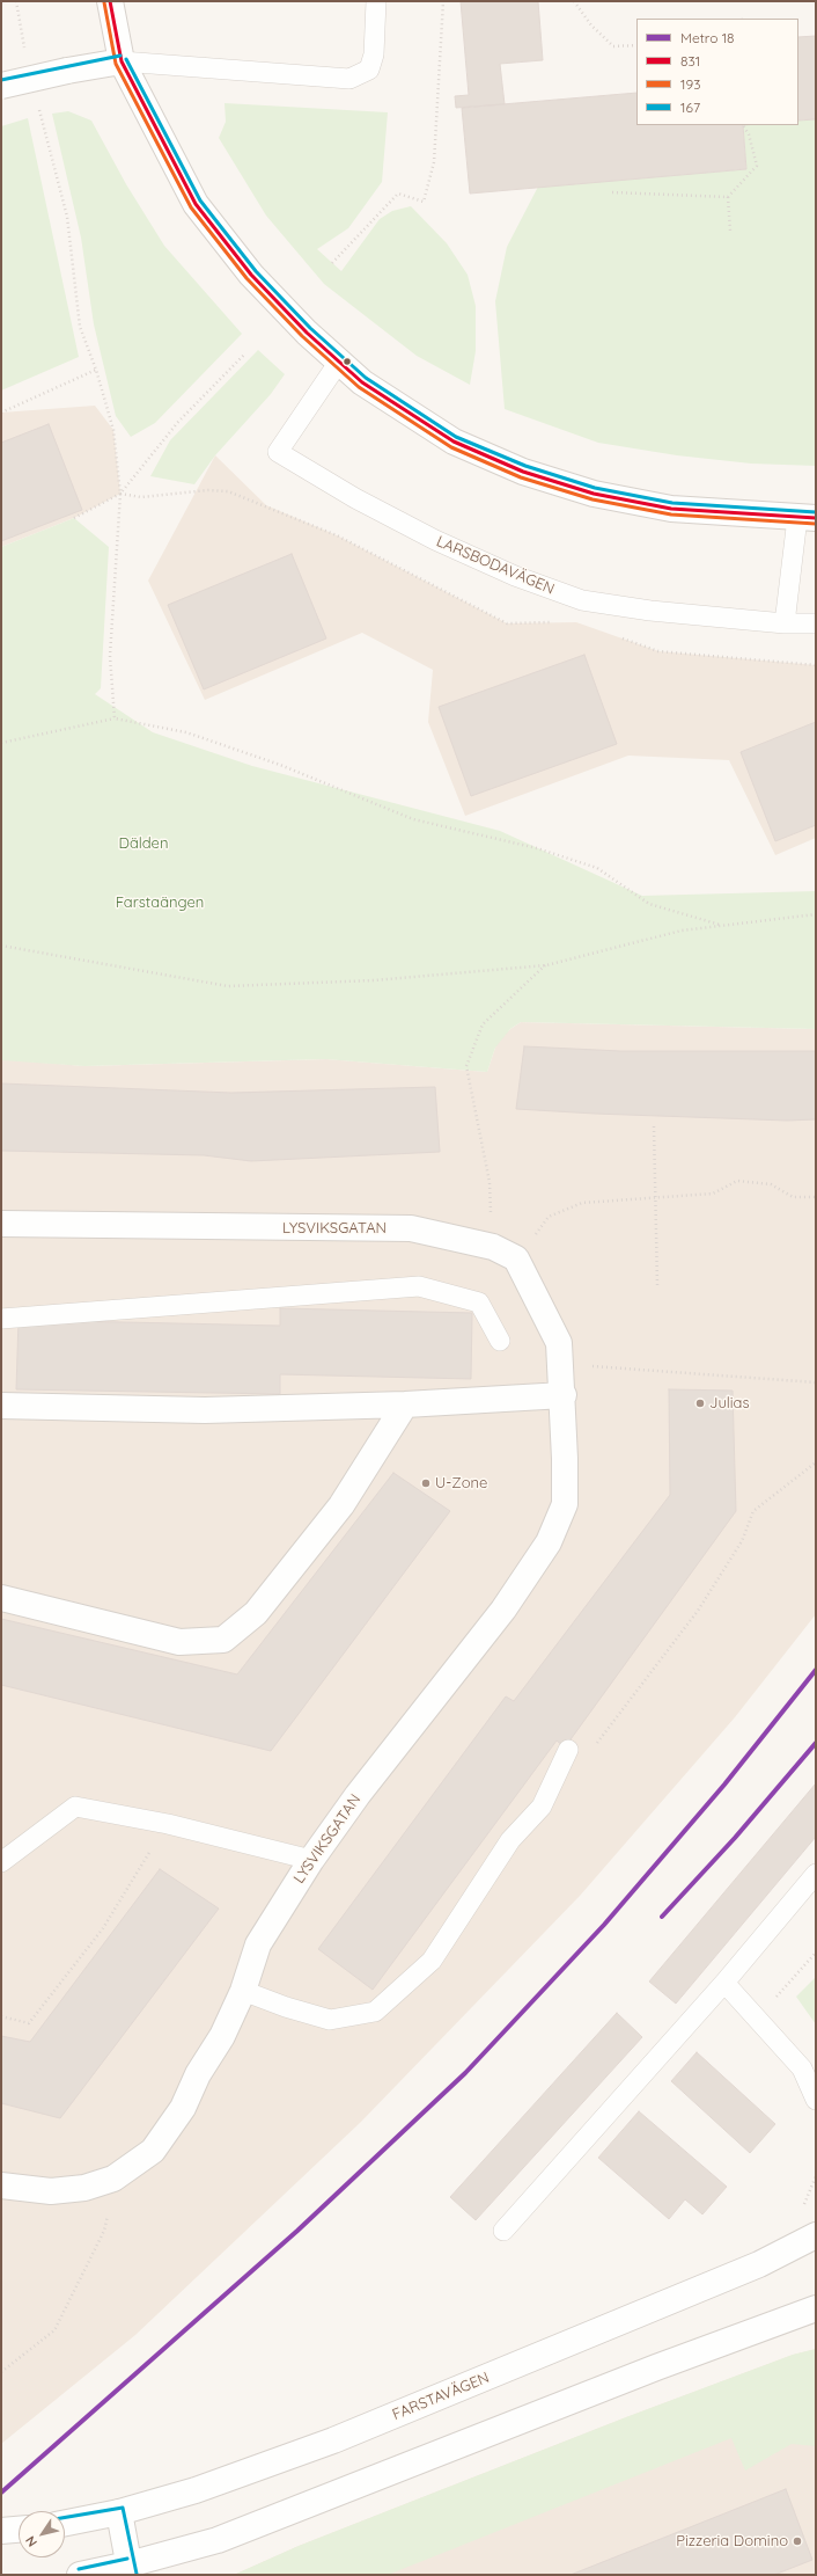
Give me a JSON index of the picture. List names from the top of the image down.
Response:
{
  "streets": {
    "street": ["LYSVIKSGATAN", "FARSTAVÄGEN"],
    "lane": ["LARSBODAVÄGEN"]
  },
  "parks": ["Dälden", "Farstaängen"],
  "places": ["Julias", "U-Zone", "Pizzeria Domino"],
  "lines": [
    "transit line 831",
    "transit line 193",
    "transit line 167",
    "metro line 18"
  ],
  "legend": [
    "Metro 18",
    "831",
    "193",
    "167"
  ],
  "north": "bottom left"
}
